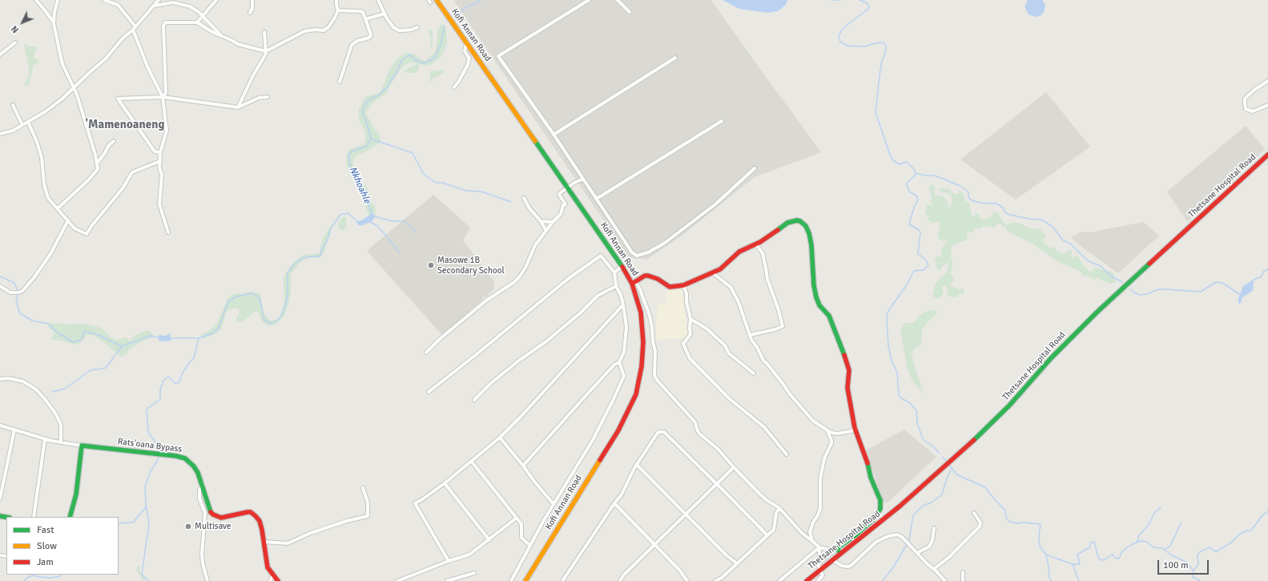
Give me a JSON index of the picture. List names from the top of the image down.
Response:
{
  "streets": {
    "main road": ["Kofi Annan Road", "Thetsane Hospital Road", "Rats'oana Bypass"]
  },
  "districts": ["'Mamenoaneng"],
  "water": ["Nkhoahle"],
  "places": ["Masowe 1B Secondary School", "Multisave"],
  "legend": ["Fast", "Slow", "Jam"],
  "scale_bar": "100 m",
  "north": "bottom left"
}
